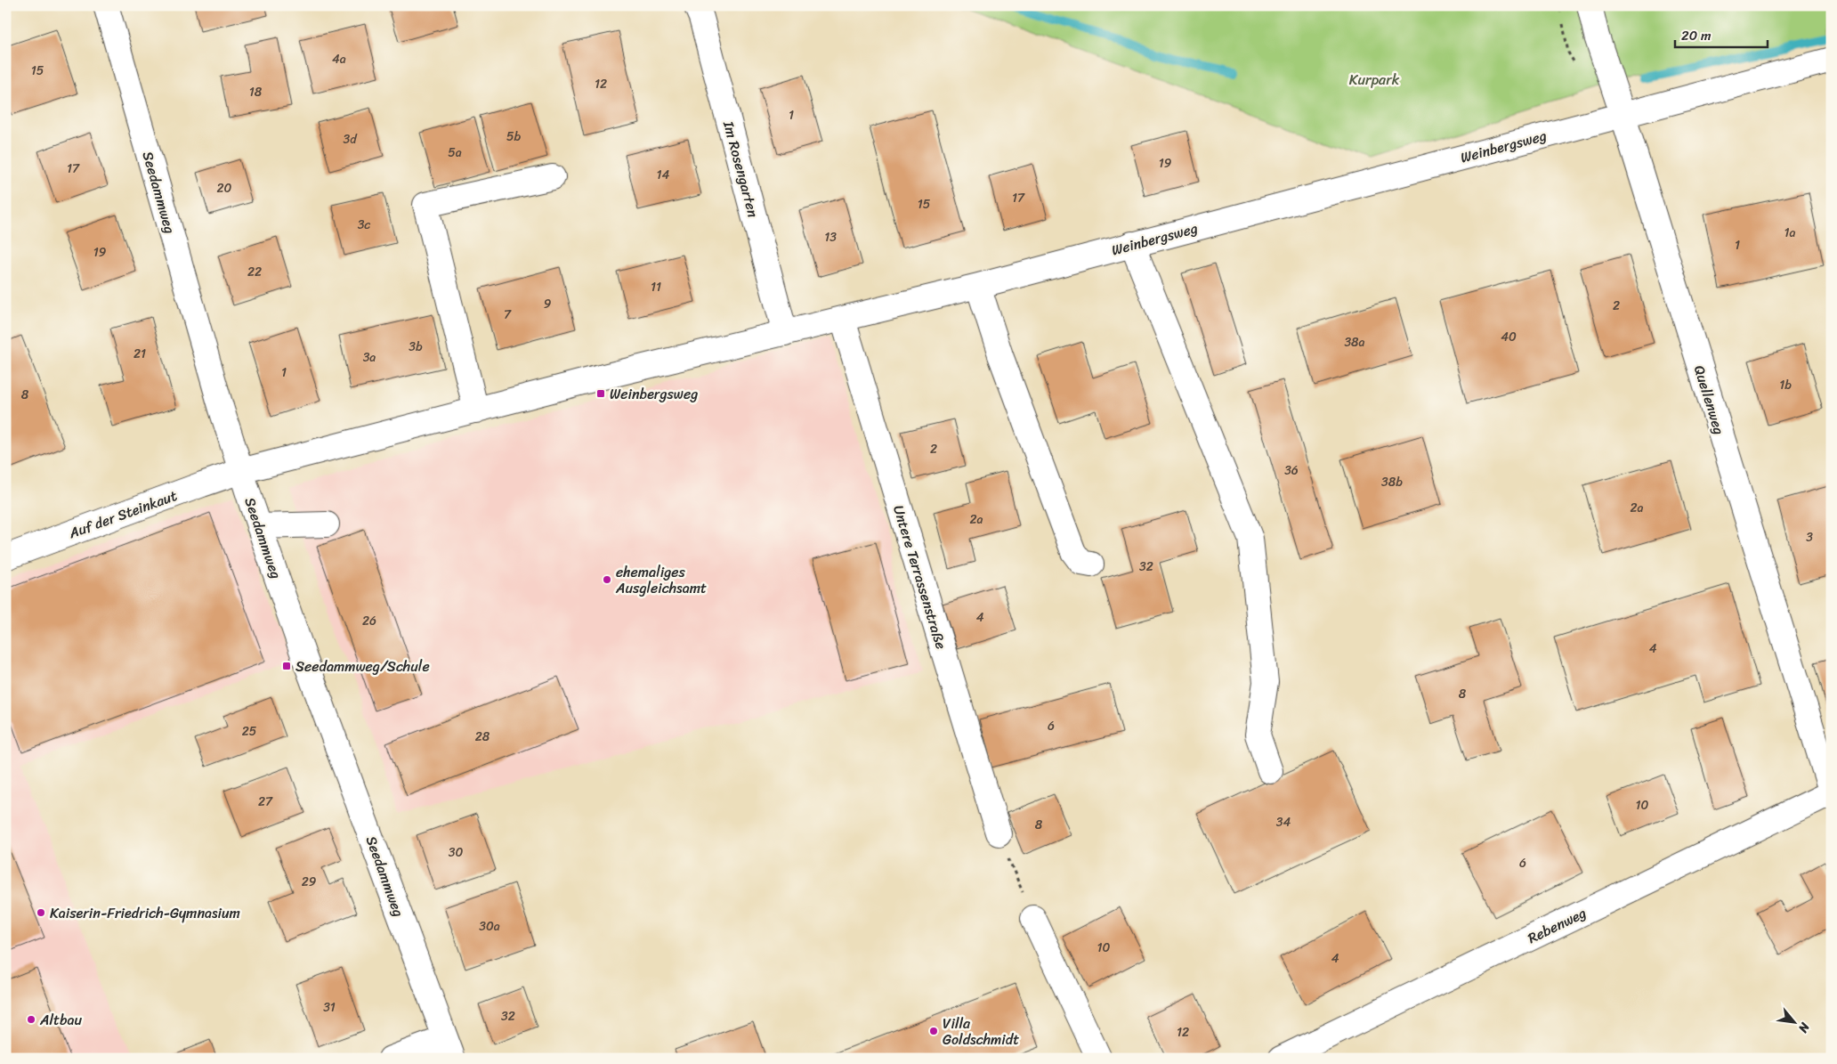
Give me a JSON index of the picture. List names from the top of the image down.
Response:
{
  "streets": {
    "street": [
      "Weinbergsweg",
      "Im Rosengarten",
      "Seedammweg",
      "Quellenweg",
      "Auf der Steinkaut",
      "Untere Terrassenstraße",
      "Rebenweg"
    ]
  },
  "crossings": [
    ["Weinbergsweg", "Im Rosengarten"],
    ["Weinbergsweg", "Seedammweg"],
    ["Weinbergsweg", "Quellenweg"],
    ["Weinbergsweg", "Auf der Steinkaut"],
    ["Weinbergsweg", "Untere Terrassenstraße"],
    ["Seedammweg", "Auf der Steinkaut"],
    ["Quellenweg", "Rebenweg"]
  ],
  "parks": ["Kurpark"],
  "places": {
    "transit": ["Weinbergsweg", "Seedammweg/Schule"],
    "other": [
      "ehemaliges Ausgleichsamt",
      "Kaiserin-Friedrich-Gymnasium",
      "Altbau",
      "Villa Goldschmidt"
    ]
  },
  "house_numbers": [
    "4a",
    "15",
    "12",
    "18",
    "1",
    "5b",
    "3d",
    "5a",
    "19",
    "17",
    "14",
    "20",
    "17",
    "15",
    "3c",
    "1a",
    "13",
    "1",
    "19",
    "22",
    "11",
    "9",
    "2",
    "7",
    "40",
    "38a",
    "3b",
    "21",
    "3a",
    "1",
    "1b",
    "8",
    "2",
    "36",
    "38b",
    "2a",
    "2a",
    "3",
    "32",
    "4",
    "26",
    "4",
    "8",
    "6",
    "25",
    "28",
    "27",
    "10",
    "34",
    "8",
    "30",
    "6",
    "29",
    "30a",
    "10",
    "4",
    "31",
    "32",
    "12"
  ],
  "scale_bar": "20 m",
  "north": "bottom right"
}
